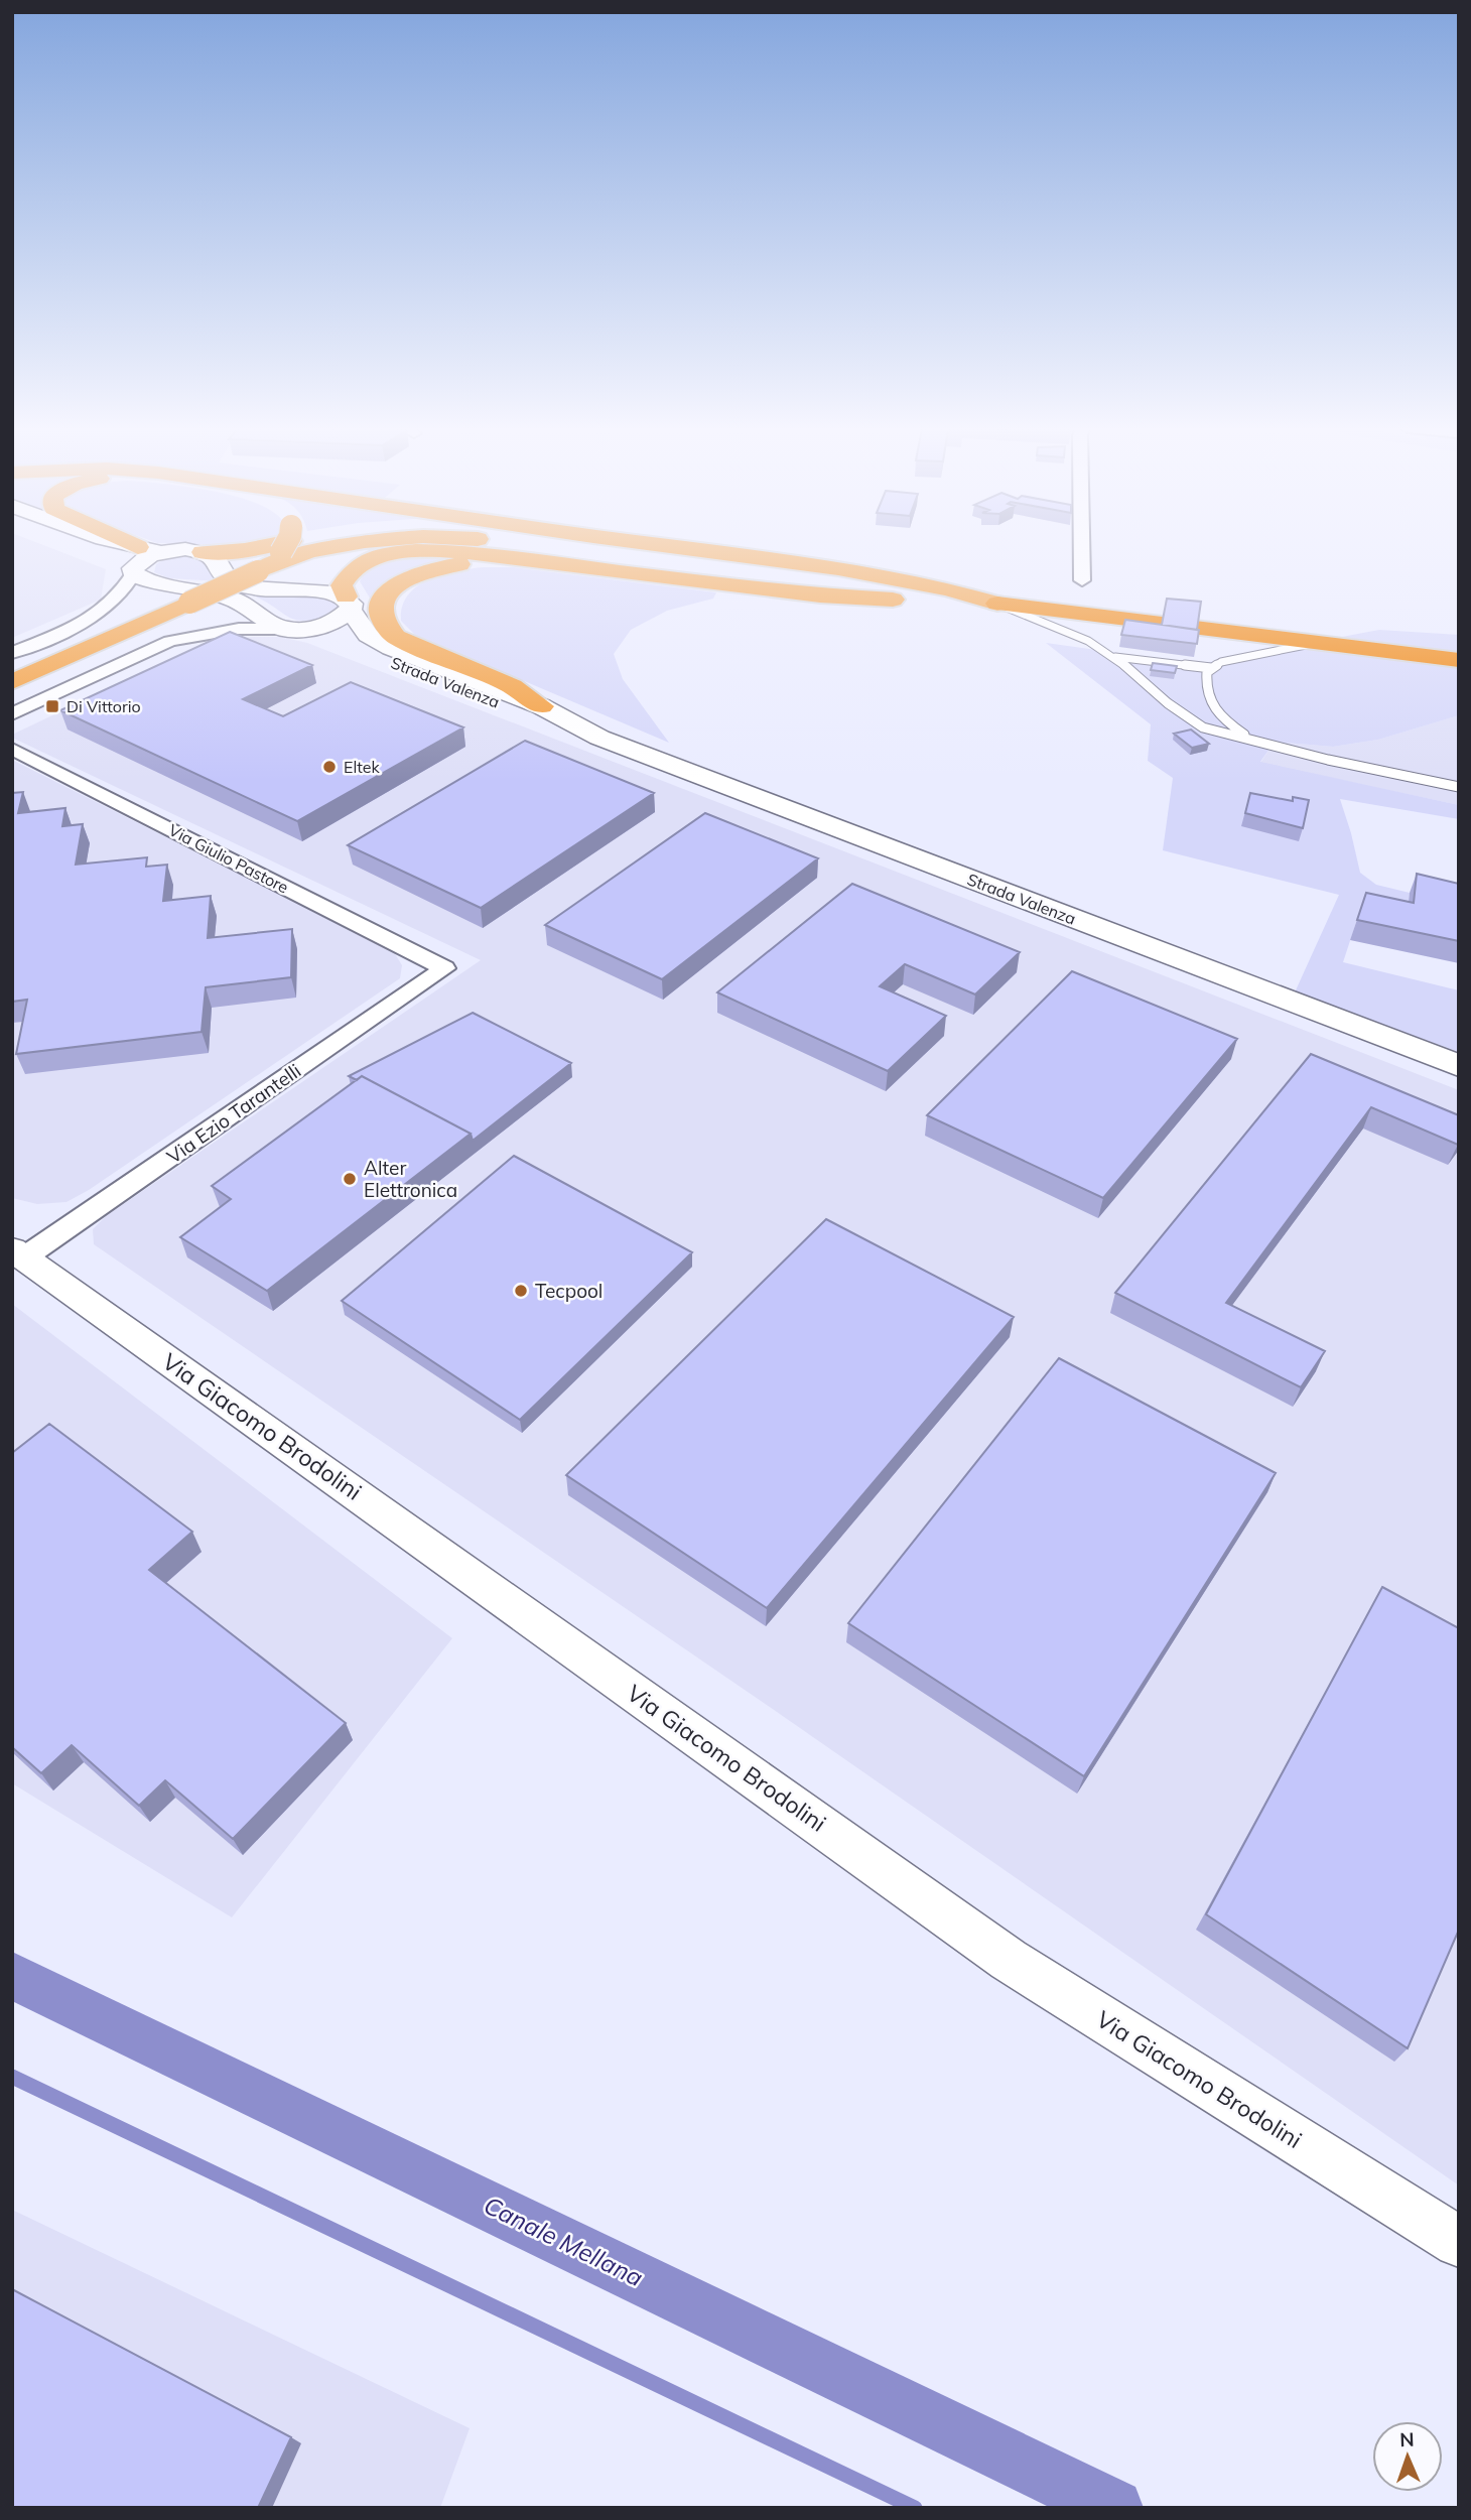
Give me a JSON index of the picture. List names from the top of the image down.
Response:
{
  "streets": {
    "main road": ["Strada Valenza"],
    "street": ["Via Giulio Pastore", "Via Ezio Tarantelli", "Via Giacomo Brodolini"]
  },
  "crossings": [
    ["Via Giulio Pastore", "Via Ezio Tarantelli"],
    ["Via Ezio Tarantelli", "Via Giacomo Brodolini"]
  ],
  "water": ["Canale Mellana"],
  "places": {
    "transit": ["Di Vittorio"],
    "other": ["Eltek", "Alter Elettronica", "Tecpool"]
  },
  "north": "top"
}
